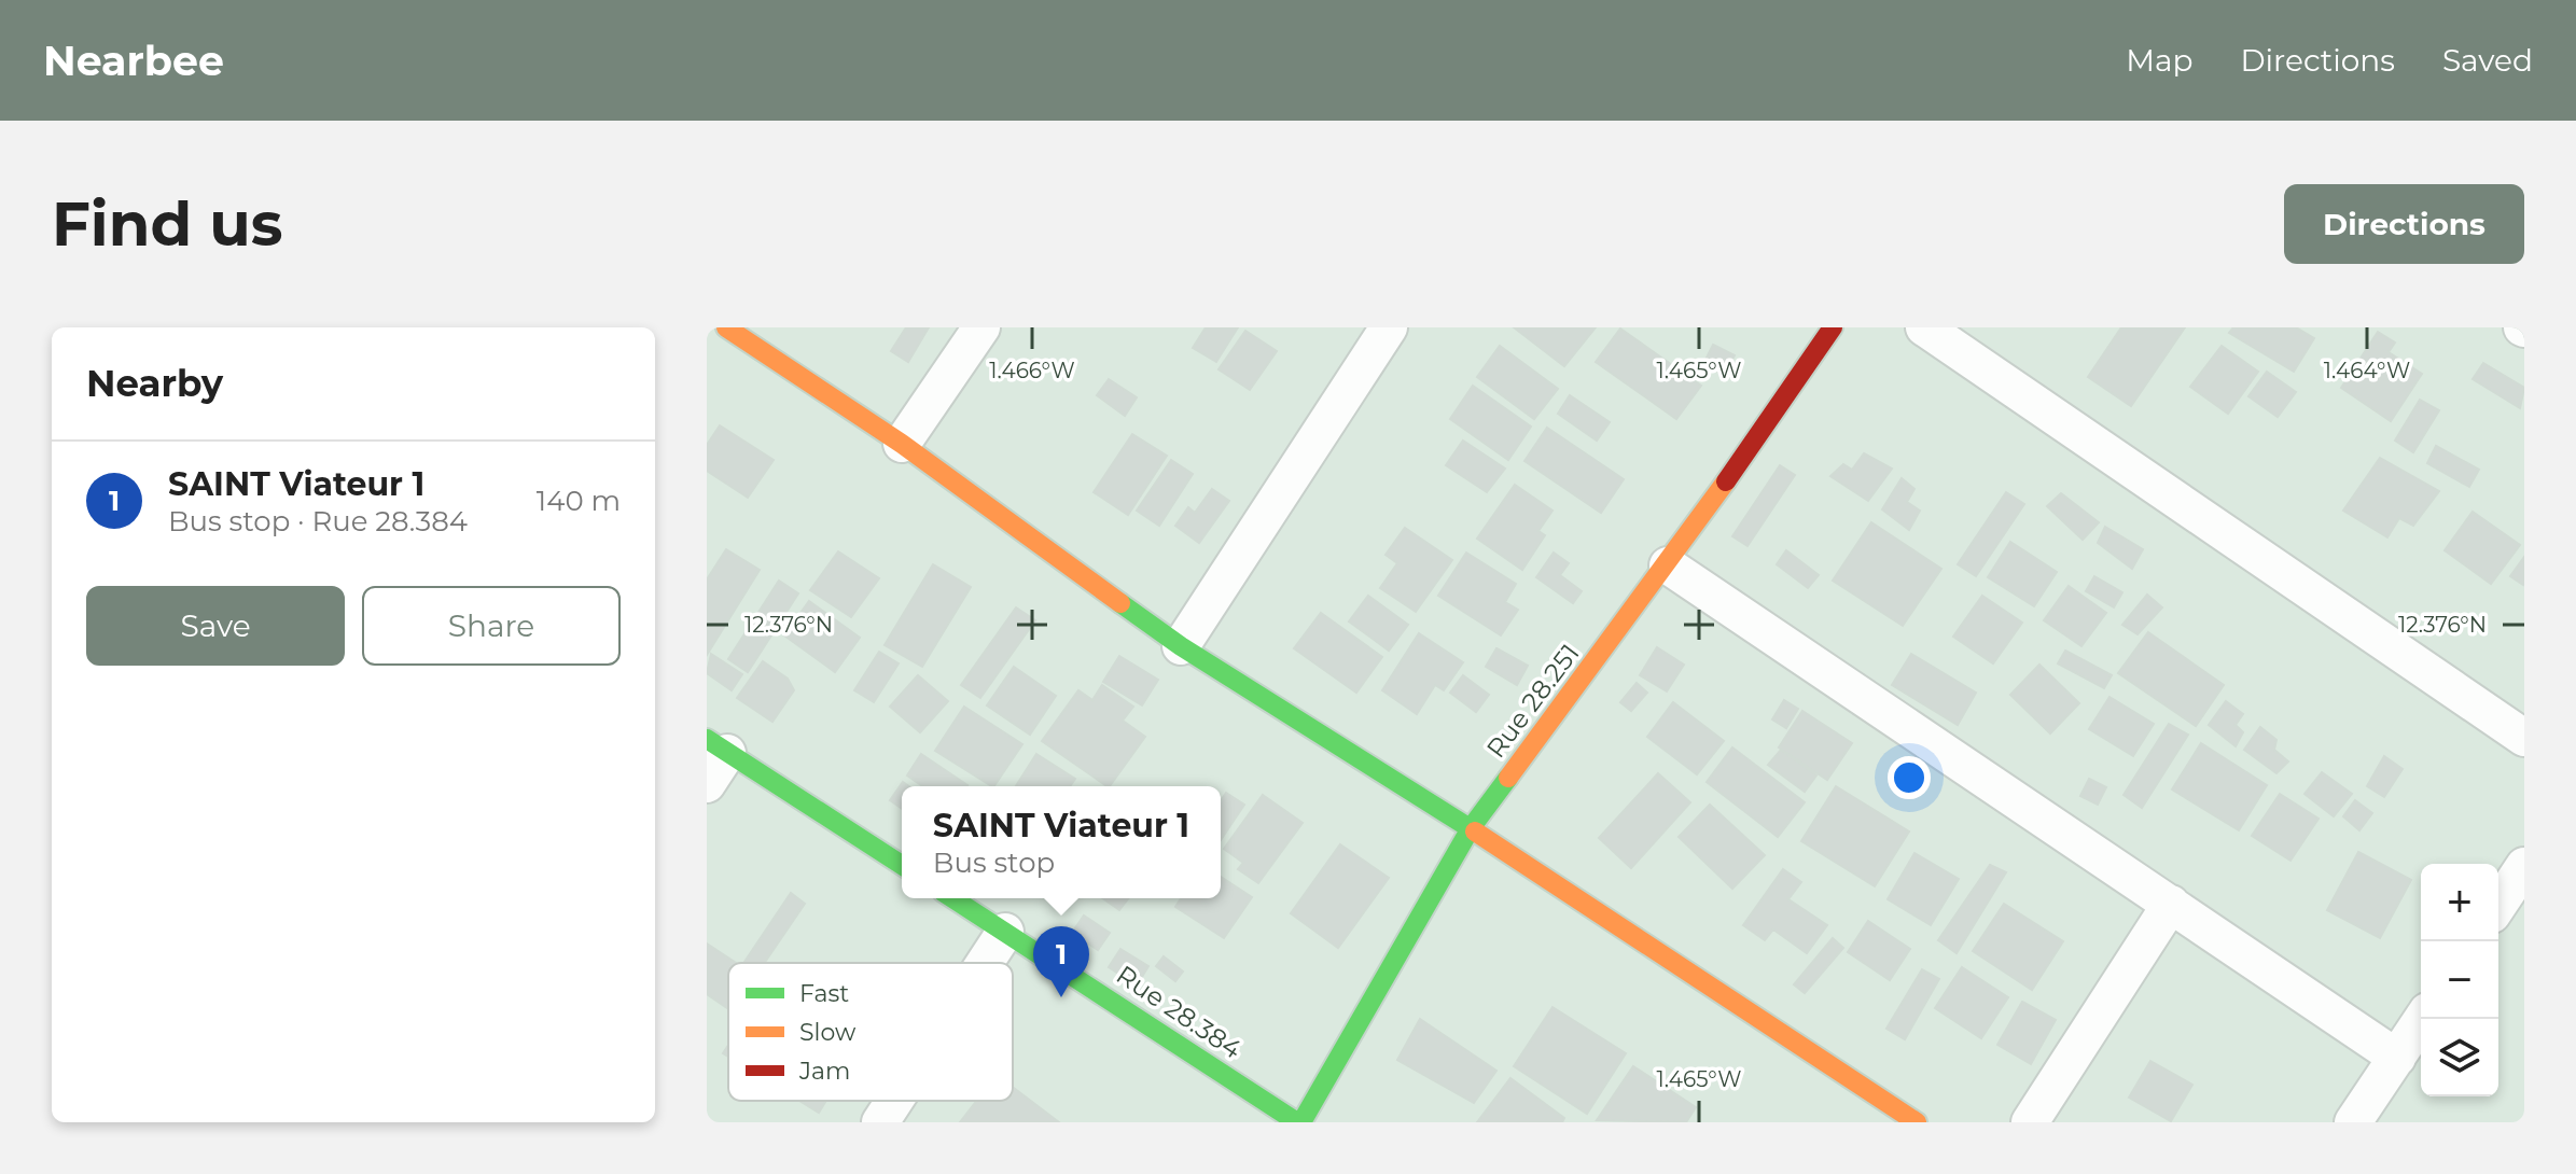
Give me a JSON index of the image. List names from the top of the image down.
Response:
{
  "streets": {
    "street": ["Rue 28.251", "Rue 28.384"]
  },
  "crossings": [
    ["Rue 28.251", "Rue 28.384"]
  ],
  "legend": ["Fast", "Slow", "Jam"],
  "page": {
    "header": "Nearbee",
    "nav": ["Map", "Directions", "Saved"],
    "buttons": [
      "Directions",
      ["Save", "Share"]
    ],
    "title": "Find us",
    "heading": "Nearby",
    "list": [
      {
        "mark": "1",
        "name": "SAINT Viateur 1",
        "note": "Bus stop · Rue 28.384",
        "value": "140 m"
      }
    ],
    "popup": ["SAINT Viateur 1", "Bus stop"],
    "map_buttons": ["+", "−"],
    "pins": "1"
  },
  "coordinates": [
    "1.466°W",
    "1.465°W",
    "1.464°W",
    "12.376°N"
  ]
}
